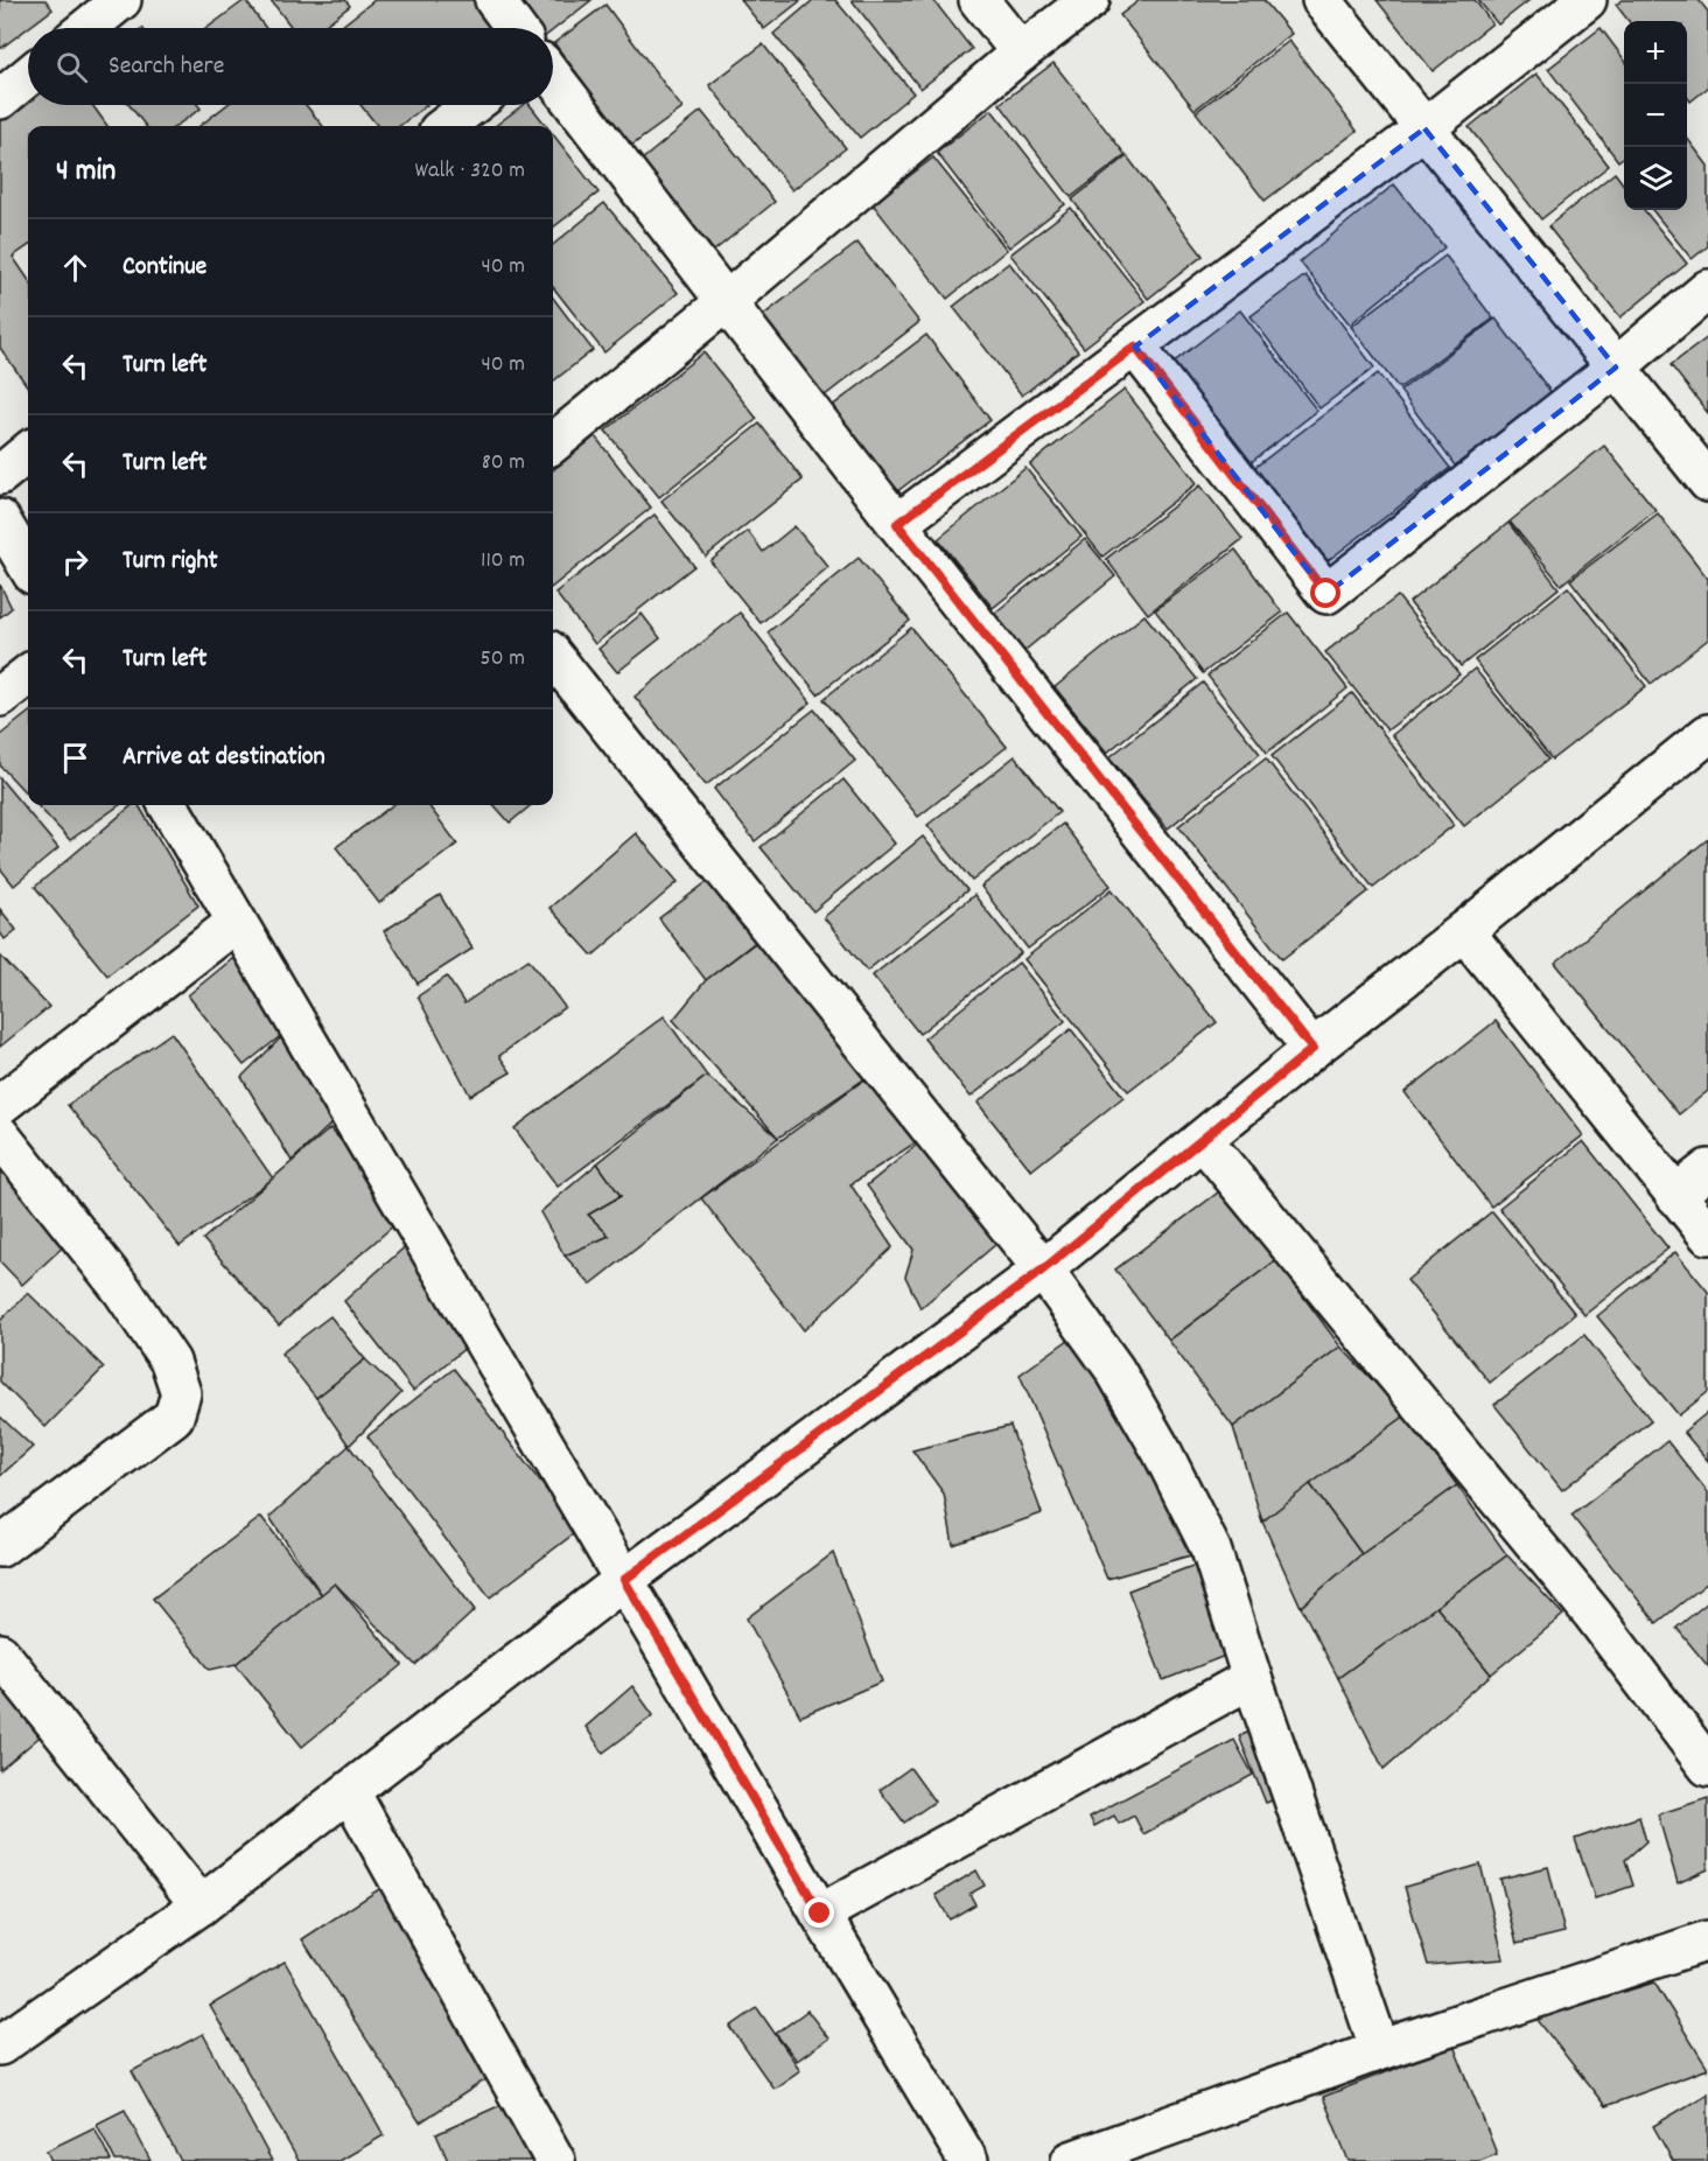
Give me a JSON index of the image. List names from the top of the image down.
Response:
{
  "page": {
    "map_buttons": ["+", "−"],
    "search": "Search here",
    "heading": ["4 min", "Walk · 320 m"],
    "list": [
      ["Continue", "40 m"],
      ["Turn left", "40 m"],
      ["Turn left", "80 m"],
      ["Turn right", "110 m"],
      ["Turn left", "50 m"],
      "Arrive at destination"
    ]
  }
}
